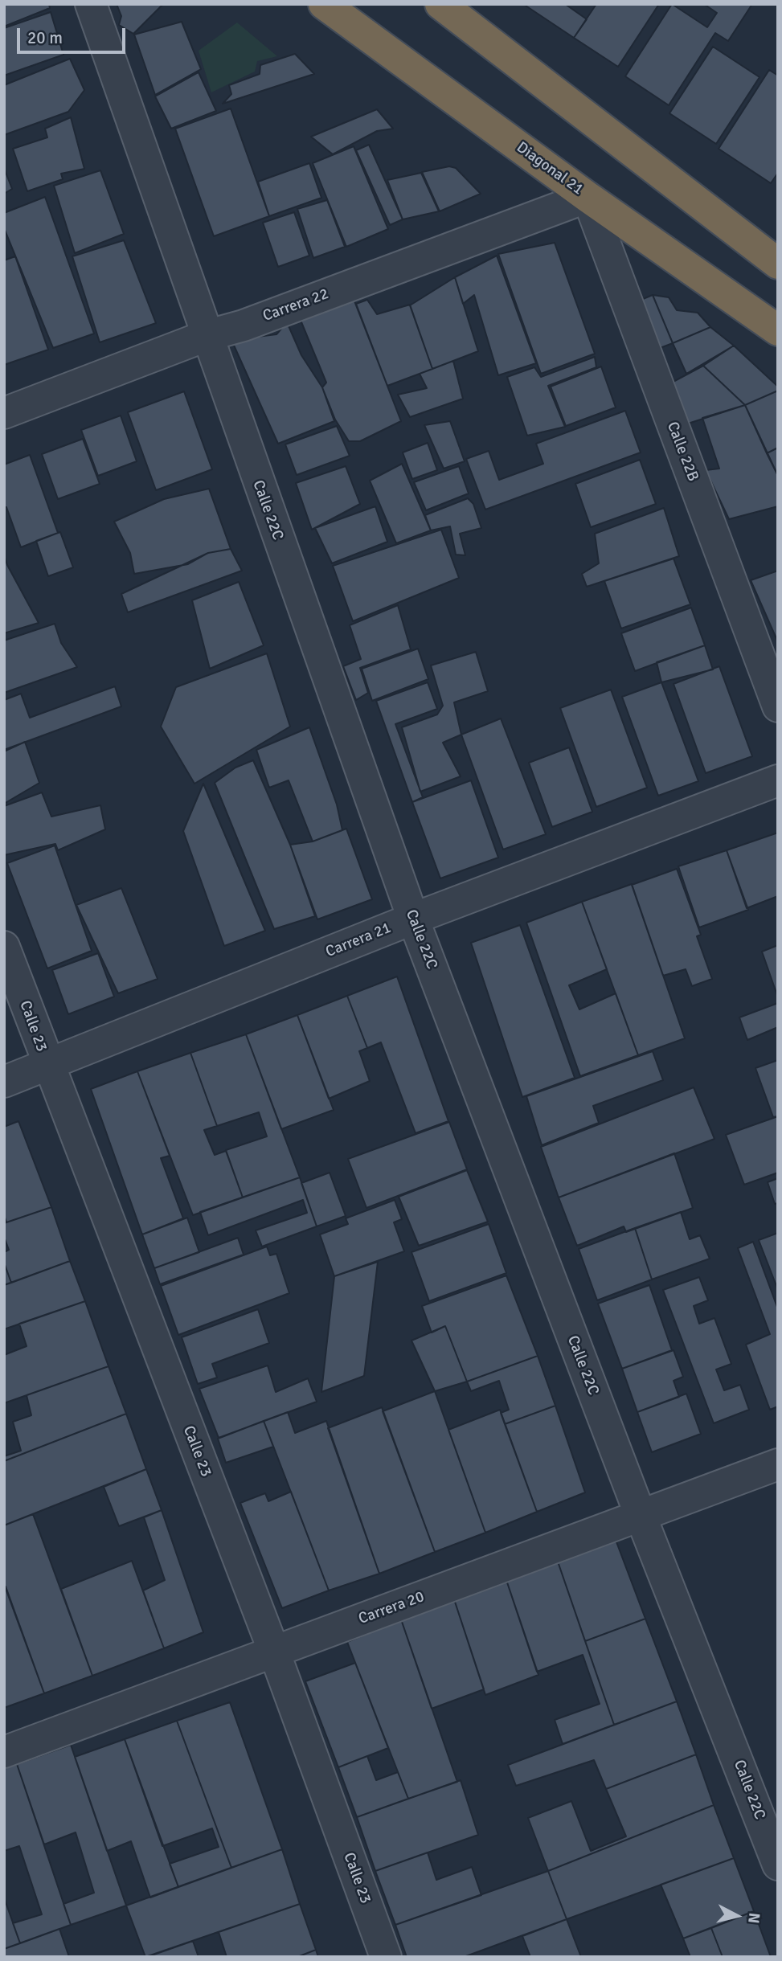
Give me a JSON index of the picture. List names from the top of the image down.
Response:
{
  "streets": {
    "highway": ["Diagonal 21"],
    "street": [
      "Carrera 22",
      "Calle 22B",
      "Calle 22C",
      "Carrera 21",
      "Calle 23",
      "Carrera 20"
    ]
  },
  "crossings": [
    ["Diagonal 21", "Carrera 22"],
    ["Diagonal 21", "Calle 22B"],
    ["Carrera 22", "Calle 22B"],
    ["Carrera 22", "Calle 22C"],
    ["Calle 22C", "Carrera 21"],
    ["Calle 22C", "Carrera 20"],
    ["Carrera 21", "Calle 23"],
    ["Calle 23", "Carrera 20"]
  ],
  "scale_bar": "20 m",
  "north": "right"
}
